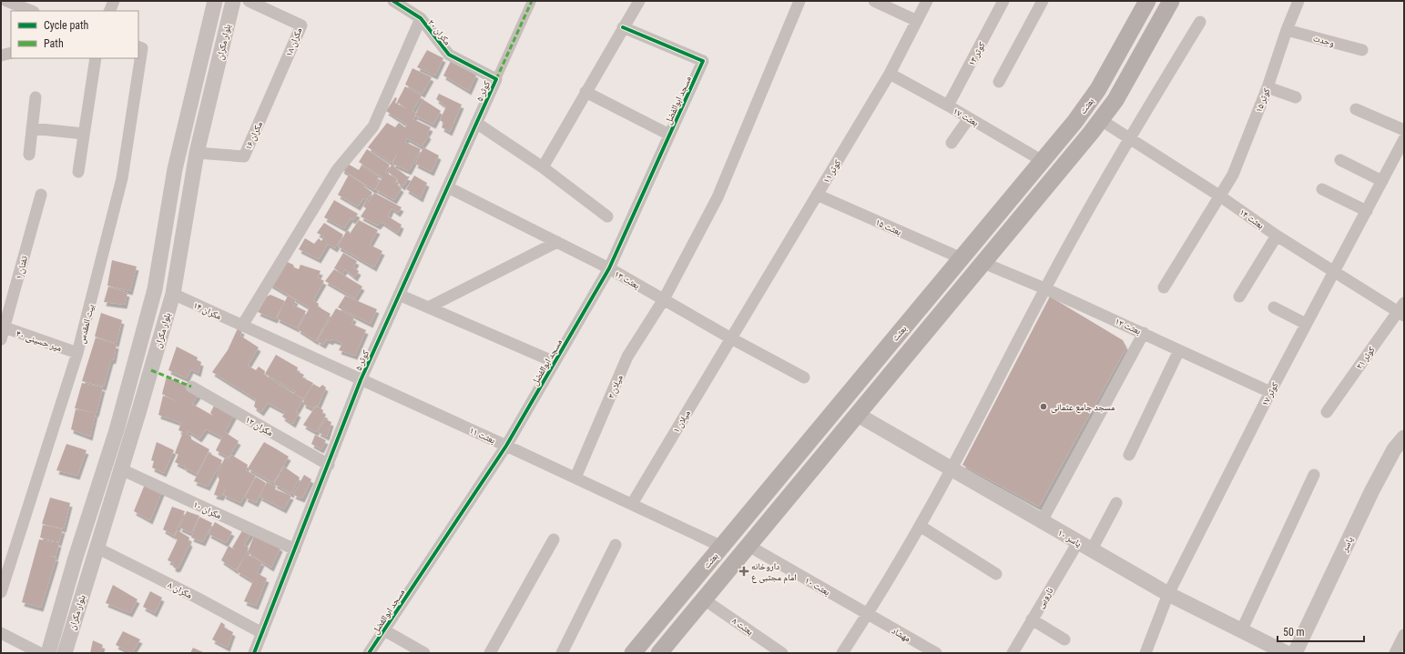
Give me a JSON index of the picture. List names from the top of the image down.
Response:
{
  "streets": {
    "main road": ["بعثت"],
    "street": [
      "مکران ۲۰",
      "وحدت",
      "بلوار مکران",
      "مکران ۱۸",
      "کوثر ۱۳",
      "کوثر ۵",
      "مسجد ابوالفضل",
      "کوثر ۱۵",
      "بعثت ۱۷",
      "مکران ۱۶",
      "کوثر ۱۱",
      "بعثت ۱۴",
      "بعثت ۱۵",
      "تفتان ۱",
      "بعثت ۱۳",
      "مکران ۱۴",
      "بیت المقدس",
      "بعثت ۱۲",
      "میر حسینی ۴۰",
      "کوثر ۲۱",
      "میلان ۲",
      "کوثر ۱۷",
      "میلان ۱",
      "مکران ۱۲",
      "بعثت ۱۱",
      "مکران ۱۰",
      "یاسر ۱۰",
      "یاسر",
      "بعثت ۱۰",
      "مکران ۸",
      "نارویی",
      "بعثت ۸",
      "مهشاد"
    ]
  },
  "crossings": [
    ["مکران ۲۰", "کوثر ۵"],
    ["وحدت", "کوثر ۱۵"],
    ["بلوار مکران", "مکران ۱۶"],
    ["بلوار مکران", "مکران ۱۴"],
    ["بلوار مکران", "مکران ۱۰"],
    ["بلوار مکران", "مکران ۸"],
    ["مکران ۱۸", "مکران ۱۶"],
    ["کوثر ۱۳", "بعثت ۱۷"],
    ["کوثر ۵", "بعثت ۱۳"],
    ["کوثر ۵", "مکران ۱۲"],
    ["کوثر ۵", "بعثت ۱۱"],
    ["کوثر ۵", "مکران ۱۰"],
    ["کوثر ۵", "مکران ۸"],
    ["مسجد ابوالفضل", "بعثت ۱۳"],
    ["مسجد ابوالفضل", "بعثت ۱۱"],
    ["کوثر ۱۵", "بعثت ۱۴"],
    ["بعثت", "بعثت ۱۷"],
    ["بعثت", "بعثت ۱۵"],
    ["بعثت", "بعثت ۱۱"],
    ["بعثت ۱۷", "کوثر ۱۱"],
    ["کوثر ۱۱", "بعثت ۱۵"],
    ["کوثر ۱۱", "بعثت ۱۳"],
    ["کوثر ۱۱", "میلان ۱"],
    ["بعثت ۱۴", "کوثر ۲۱"],
    ["بعثت ۱۴", "کوثر ۱۷"],
    ["تفتان ۱", "میر حسینی ۴۰"],
    ["بعثت ۱۳", "میلان ۲"],
    ["بعثت ۱۳", "میلان ۱"],
    ["مکران ۱۴", "بعثت ۱۱"],
    ["بیت المقدس", "میر حسینی ۴۰"],
    ["بعثت ۱۲", "کوثر ۱۷"],
    ["میلان ۲", "بعثت ۱۱"],
    ["کوثر ۱۷", "یاسر ۱۰"],
    ["میلان ۱", "بعثت ۱۱"],
    ["یاسر ۱۰", "نارویی"],
    ["بعثت ۱۰", "مهشاد"]
  ],
  "places": {
    "other": ["مسجد جامع عثمانی"],
    "health": ["داروخانه امام مجتبی ع"]
  },
  "legend": ["Cycle path", "Path"],
  "scale_bar": "50 m"
}
